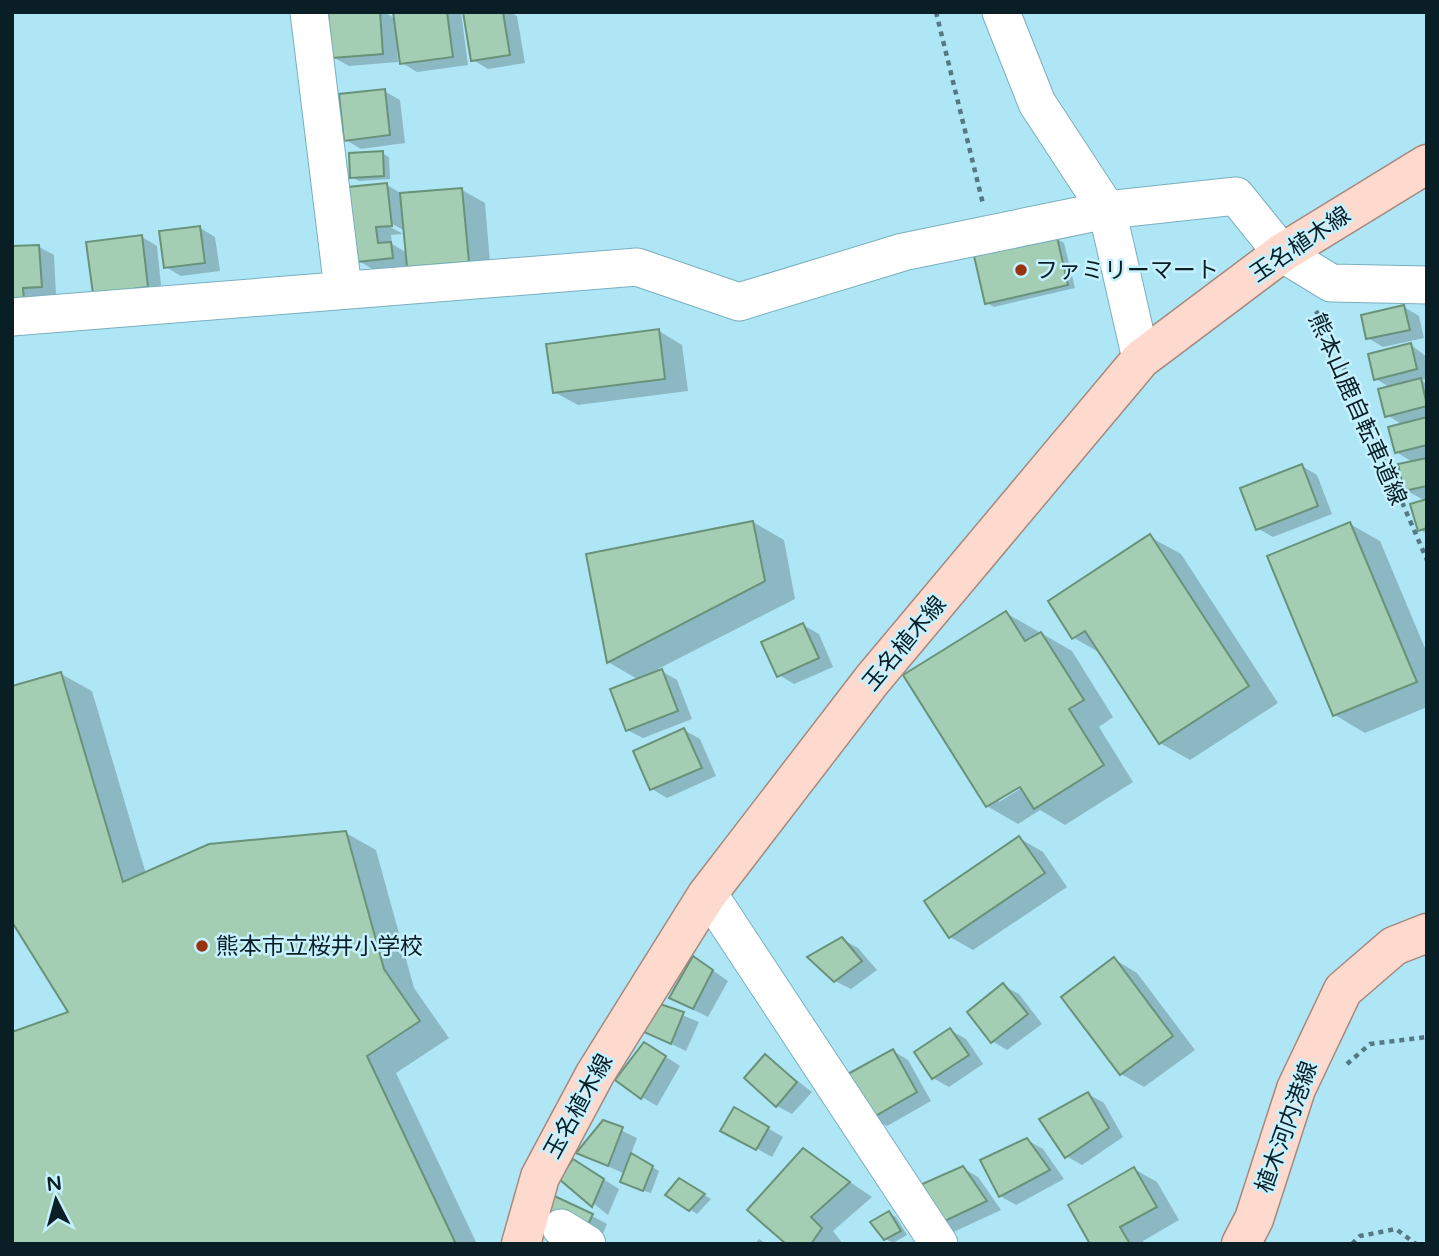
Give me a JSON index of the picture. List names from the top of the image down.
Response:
{
  "streets": {
    "main road": ["玉名植木線", "植木河内港線"],
    "path": ["熊本山鹿自転車道線"]
  },
  "places": ["ファミリーマート", "熊本市立桜井小学校"],
  "north": "top"
}
